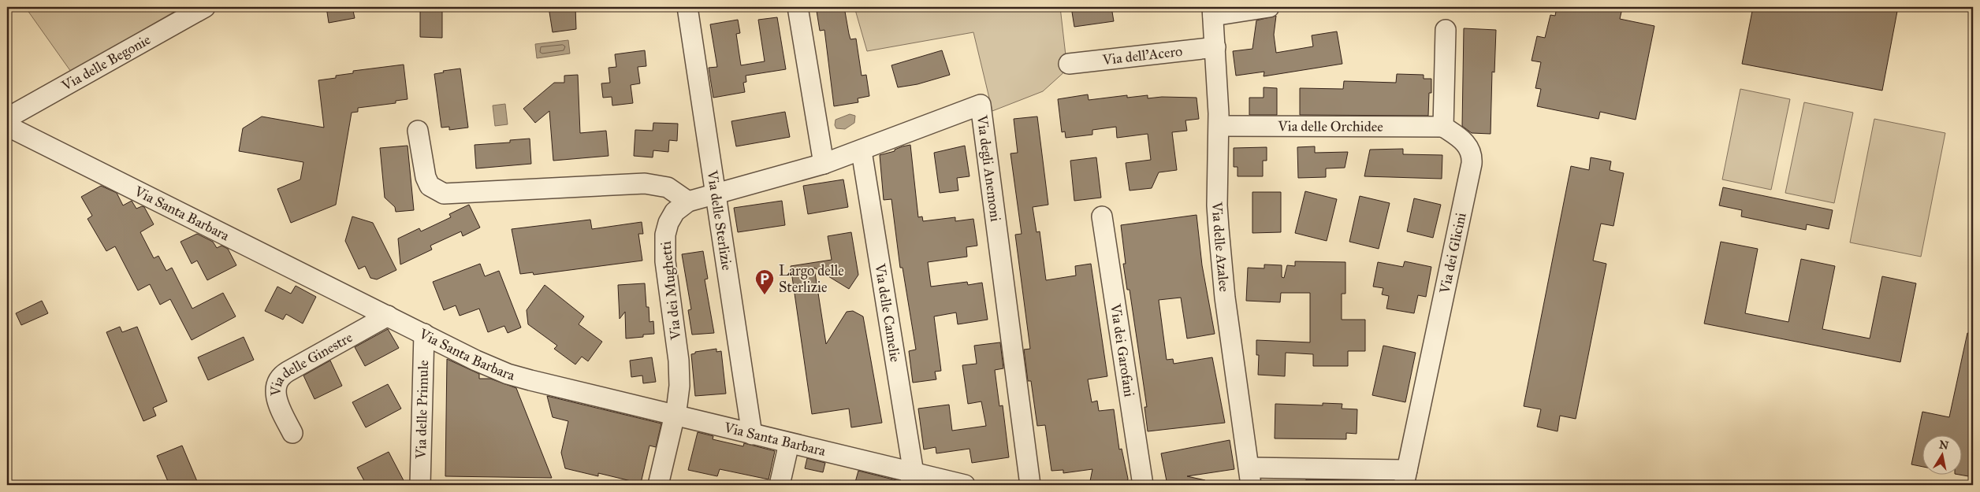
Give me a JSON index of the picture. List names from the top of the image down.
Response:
{
  "streets": {
    "street": [
      "Via dell'Acero",
      "Via delle Begonie",
      "Via delle Orchidee",
      "Via degli Anemoni",
      "Via Santa Barbara",
      "Via delle Sterlizie",
      "Via delle Azalee",
      "Via dei Glicini",
      "Via dei Mughetti",
      "Via delle Camelie",
      "Via dei Garofani",
      "Via delle Ginestre",
      "Via delle Primule"
    ]
  },
  "crossings": [
    ["Via dell'Acero", "Via delle Azalee"],
    ["Via delle Orchidee", "Via delle Azalee"],
    ["Via delle Orchidee", "Via dei Glicini"],
    ["Via degli Anemoni", "Via delle Sterlizie"],
    ["Via degli Anemoni", "Via dei Mughetti"],
    ["Via degli Anemoni", "Via delle Camelie"],
    ["Via Santa Barbara", "Via delle Sterlizie"],
    ["Via Santa Barbara", "Via dei Mughetti"],
    ["Via Santa Barbara", "Via delle Camelie"],
    ["Via Santa Barbara", "Via delle Ginestre"],
    ["Via Santa Barbara", "Via delle Primule"],
    ["Via delle Sterlizie", "Via dei Mughetti"]
  ],
  "places": {
    "parking": ["Largo delle Sterlizie"]
  },
  "north": "top"
}
